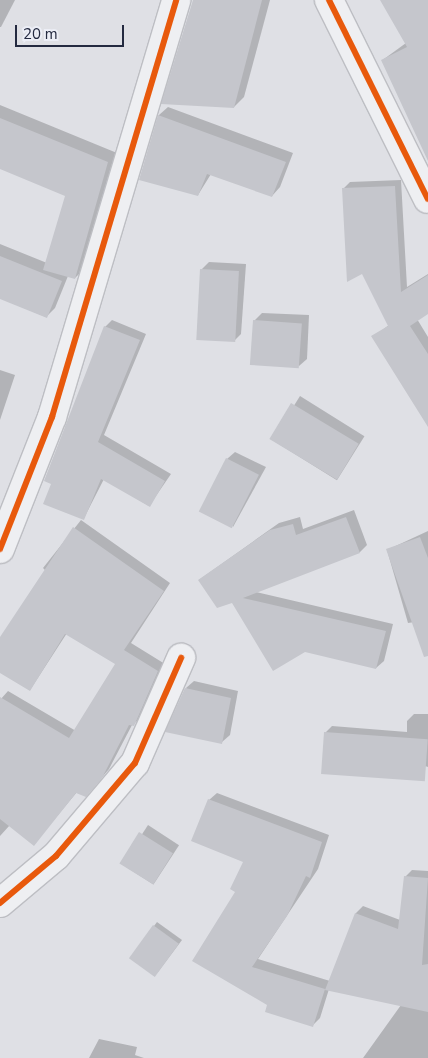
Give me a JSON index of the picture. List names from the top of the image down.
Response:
{
  "scale_bar": "20 m"
}
